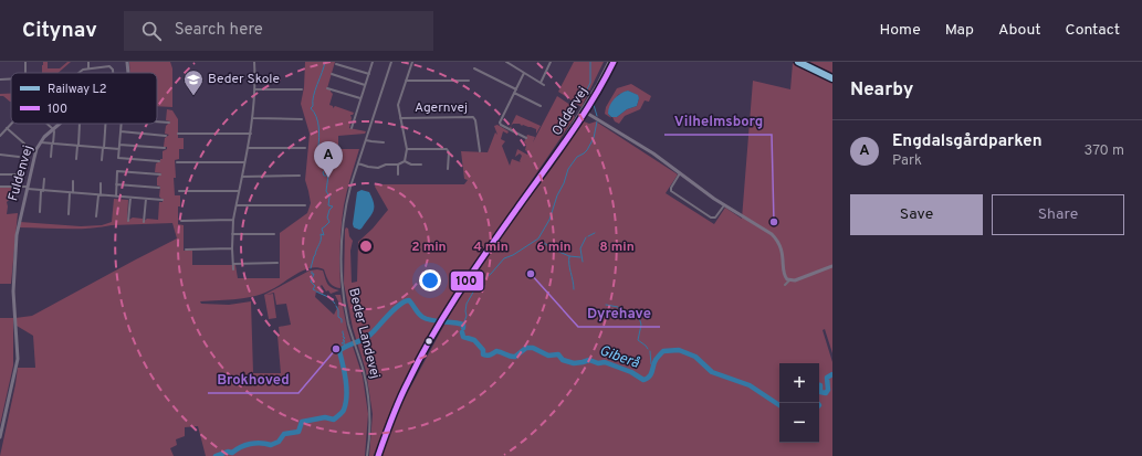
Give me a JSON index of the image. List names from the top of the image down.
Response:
{
  "streets": {
    "street": [
      "Agernvej",
      "Oddervej",
      "Fuldenvej",
      "Beder Landevej"
    ]
  },
  "water": ["Giberå"],
  "places": {
    "school or university": ["Beder Skole"],
    "other": ["Vilhelmsborg", "Dyrehave", "Brokhoved"]
  },
  "lines": ["rail line L2", "transit line 100"],
  "legend": ["Railway L2", "100"],
  "page": {
    "header": "Citynav",
    "search": "Search here",
    "nav": [
      "Home",
      "Map",
      "About",
      "Contact"
    ],
    "heading": "Nearby",
    "list": [
      {
        "mark": "A",
        "name": "Engdalsgårdparken",
        "note": "Park",
        "value": "370 m"
      }
    ],
    "pins": "A",
    "buttons": ["Save", "Share"],
    "map_buttons": ["+", "−"]
  },
  "rings": [
    "2 min",
    "4 min",
    "6 min",
    "8 min"
  ]
}
